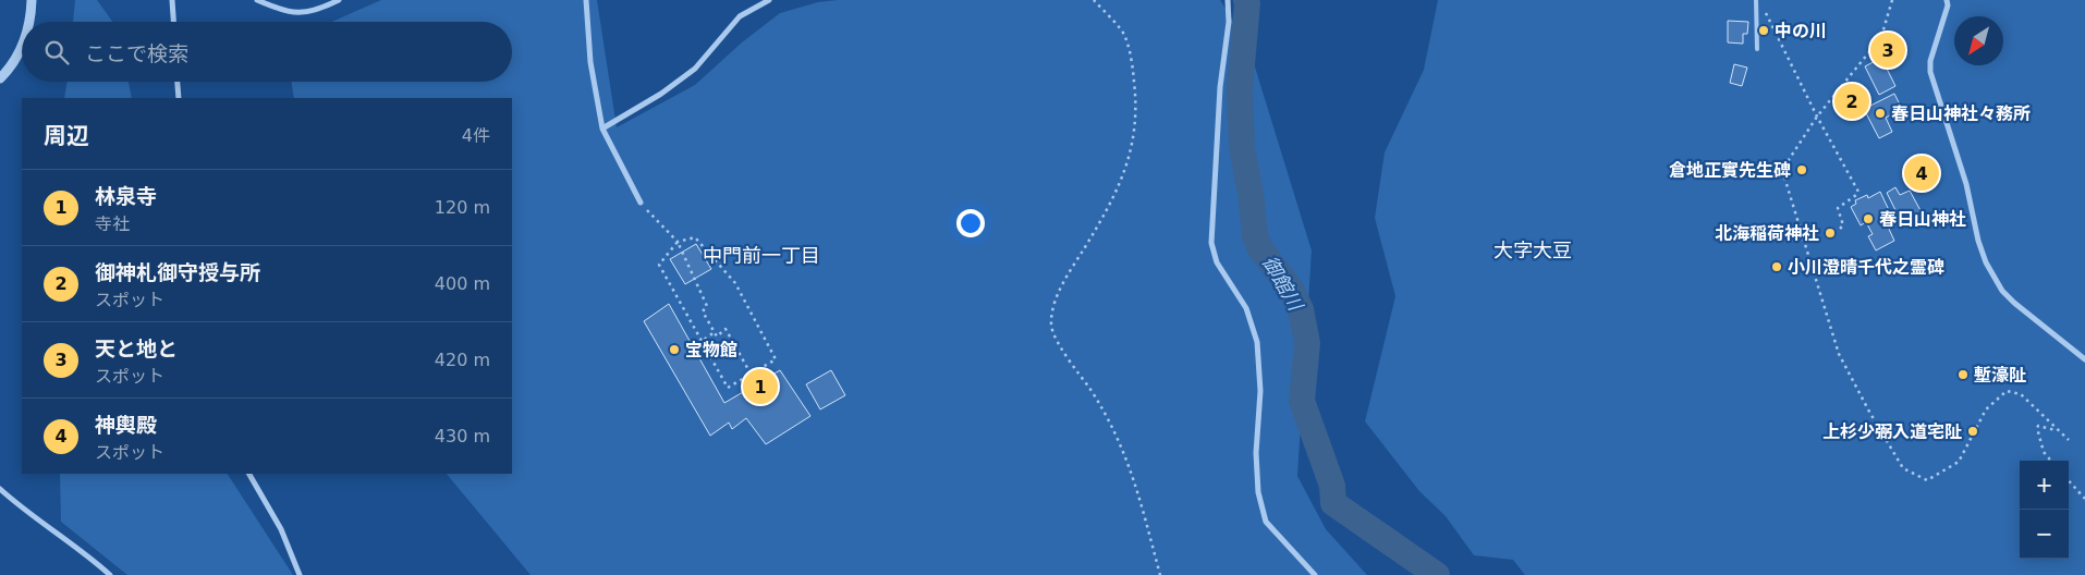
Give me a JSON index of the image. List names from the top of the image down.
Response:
{
  "districts": ["大字大豆", "中門前一丁目"],
  "water": ["御館川"],
  "places": [
    "中の川",
    "春日山神社々務所",
    "倉地正實先生碑",
    "春日山神社",
    "北海稲荷神社",
    "小川澄晴千代之霊碑",
    "宝物館",
    "塹濠阯",
    "上杉少弻入道宅阯"
  ],
  "north": "bottom left",
  "page": {
    "search": "ここで検索",
    "pins": [
      "3",
      "2",
      "4",
      "1"
    ],
    "heading": ["周辺", "4件"],
    "list": [
      {
        "mark": "1",
        "name": "林泉寺",
        "note": "寺社",
        "value": "120 m"
      },
      {
        "mark": "2",
        "name": "御神札御守授与所",
        "note": "スポット",
        "value": "400 m"
      },
      {
        "mark": "3",
        "name": "天と地と",
        "note": "スポット",
        "value": "420 m"
      },
      {
        "mark": "4",
        "name": "神輿殿",
        "note": "スポット",
        "value": "430 m"
      }
    ],
    "map_buttons": ["+", "−"]
  }
}
